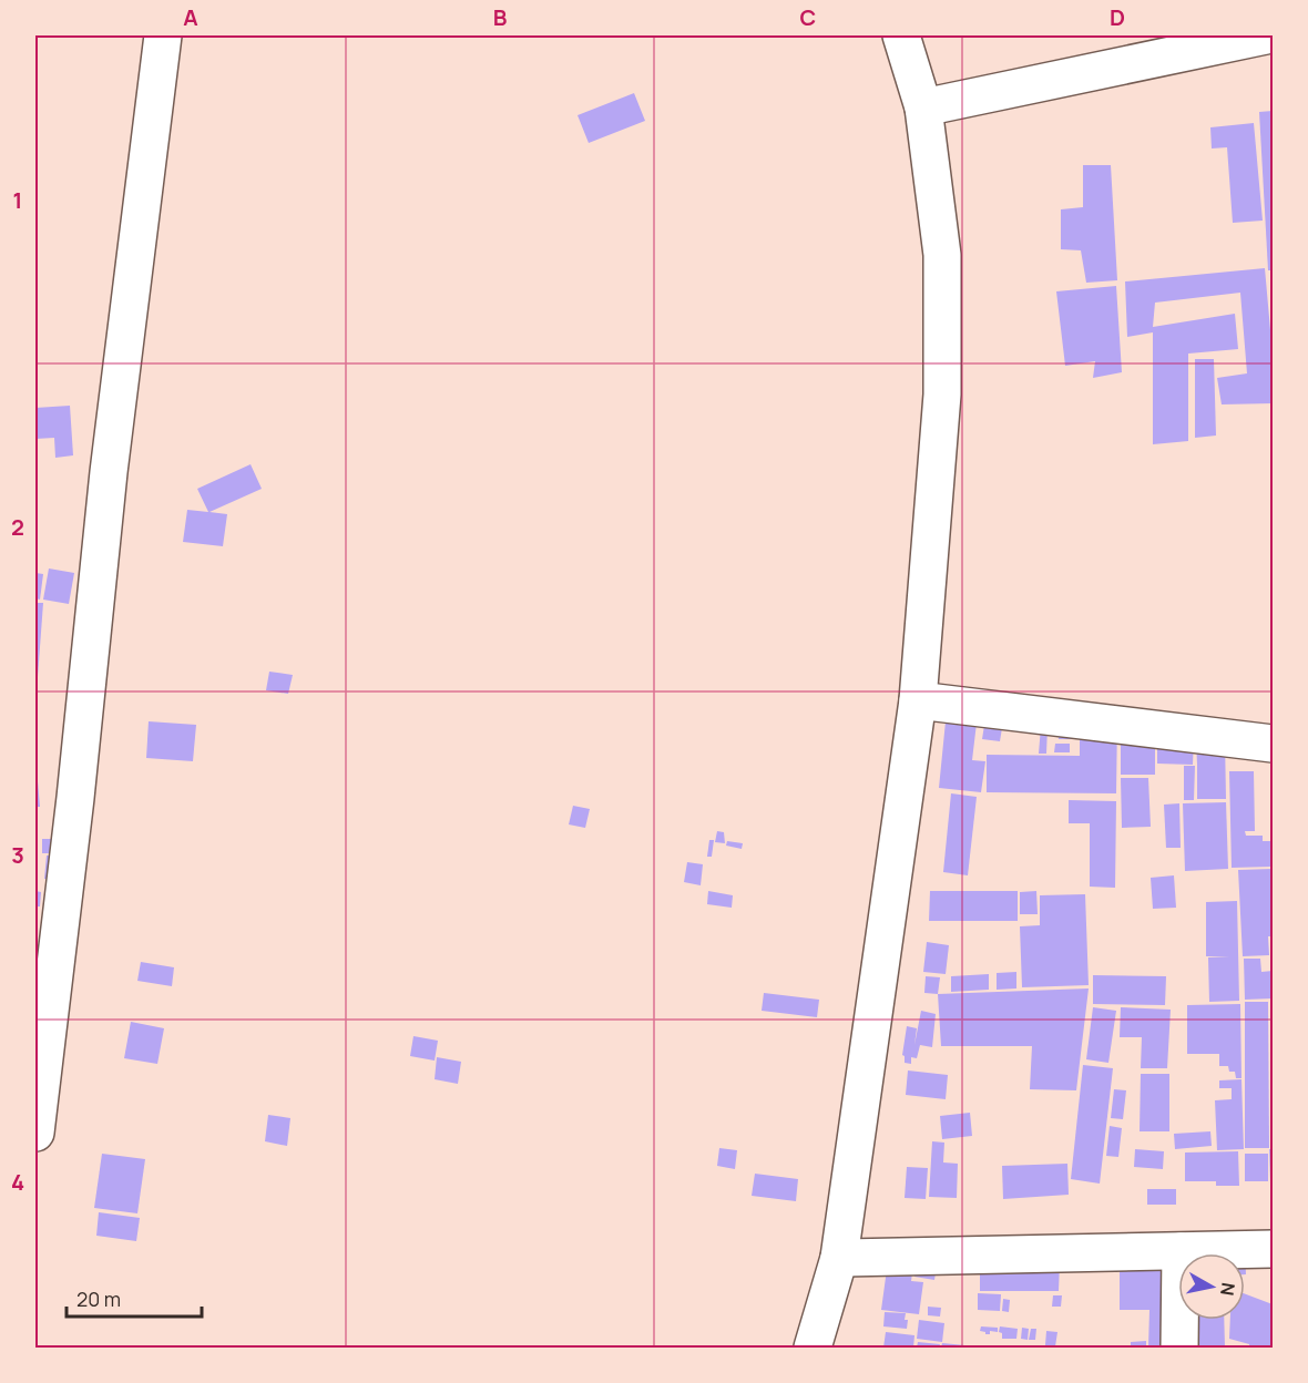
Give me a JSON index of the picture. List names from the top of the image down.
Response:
{
  "scale_bar": "20 m",
  "north": "right",
  "grid": {
    "columns": [
      "A",
      "B",
      "C",
      "D"
    ],
    "rows": [
      "1",
      "2",
      "3",
      "4"
    ]
  }
}
